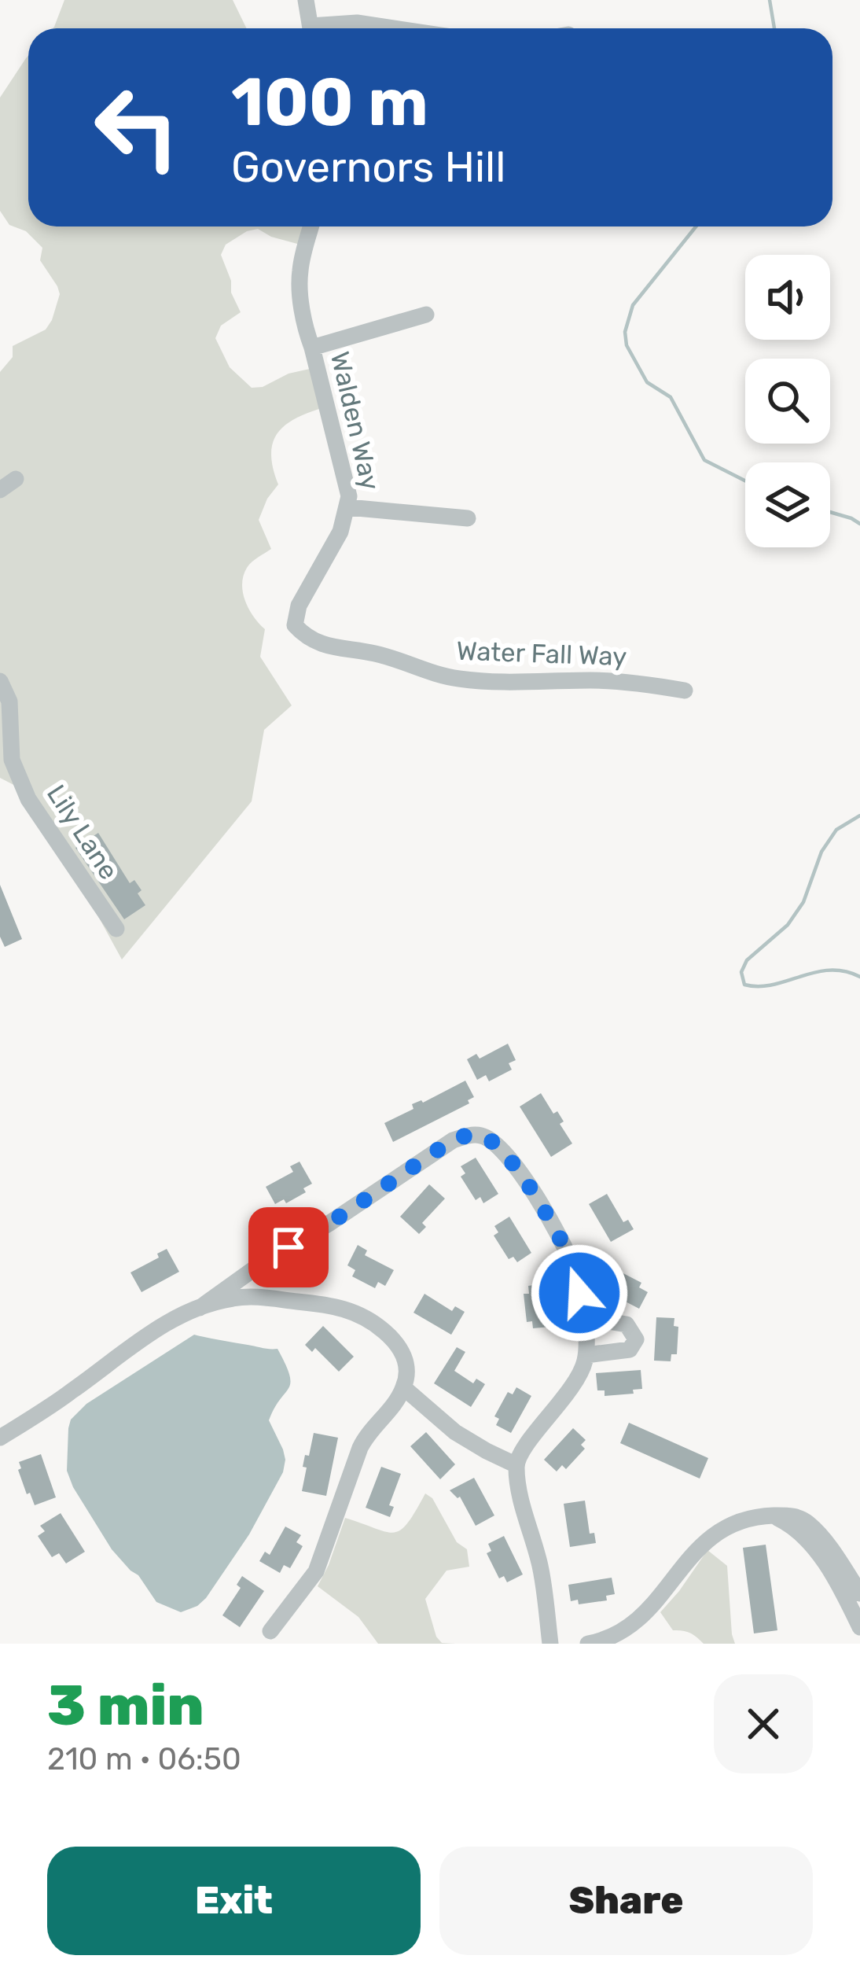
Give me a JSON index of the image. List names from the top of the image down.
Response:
{
  "streets": {
    "street": ["Walden Way", "Water Fall Way", "Lily Lane"]
  },
  "crossings": [
    ["Walden Way", "Water Fall Way"]
  ],
  "page": {
    "turn": ["100 m", "Governors Hill"],
    "heading": ["3 min", "210 m · 06:50"],
    "buttons": ["Exit", "Share"]
  }
}
